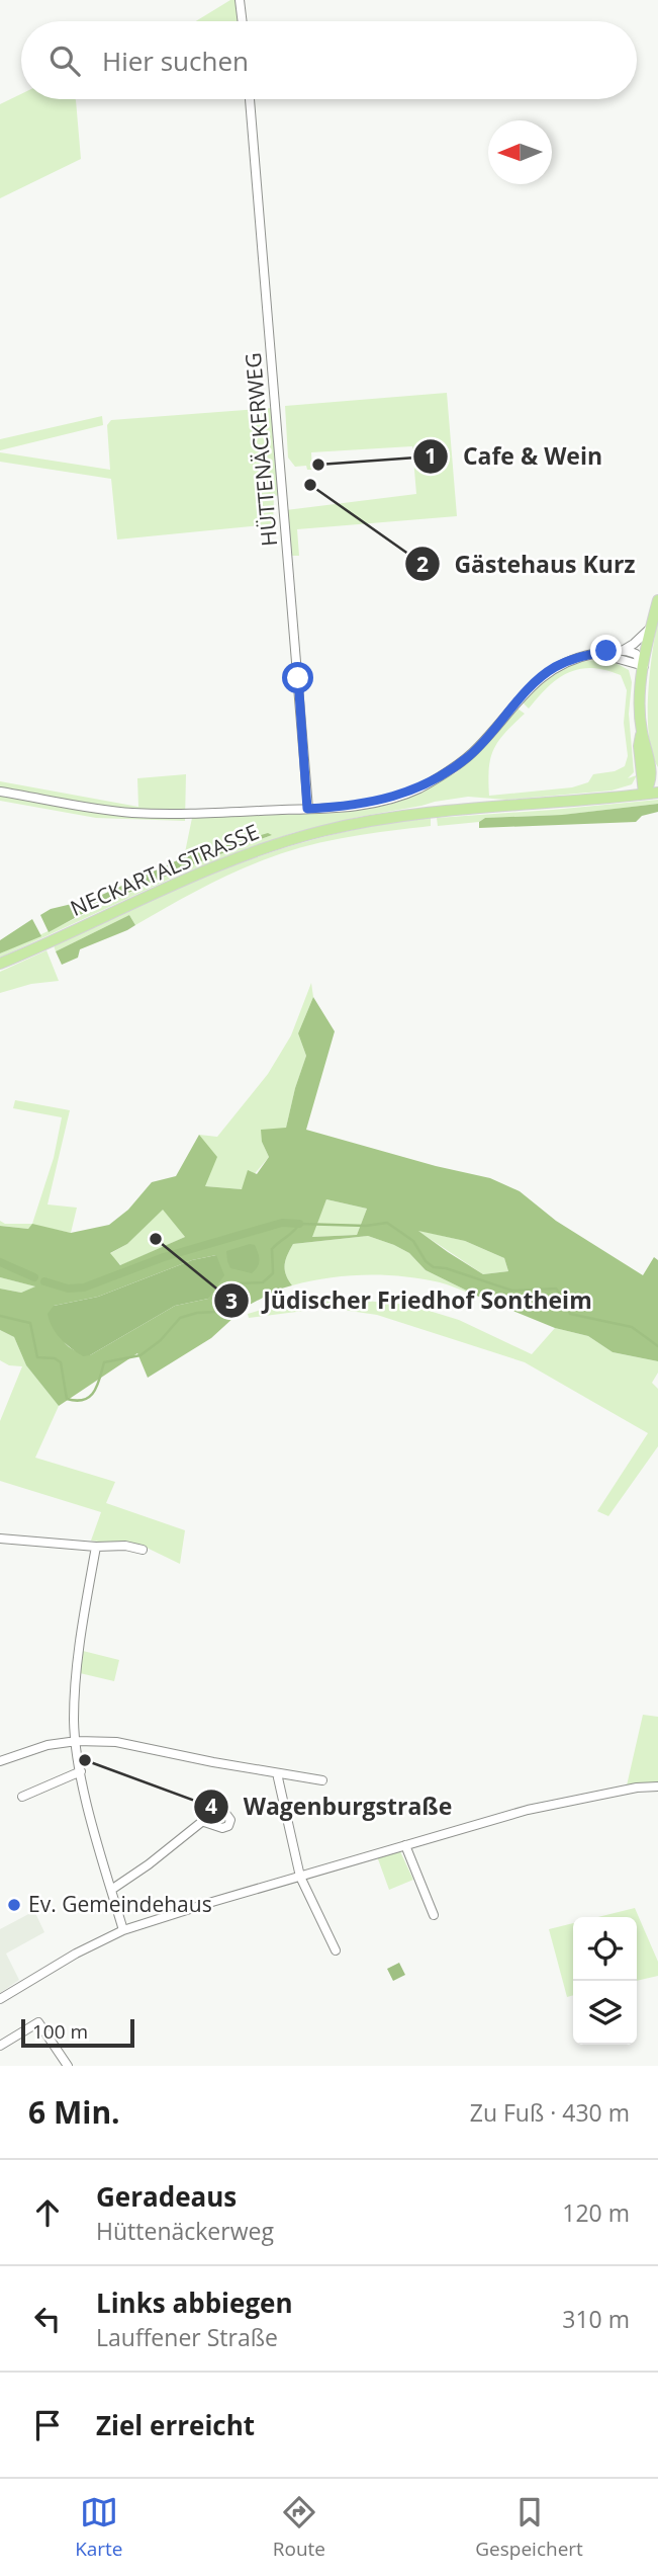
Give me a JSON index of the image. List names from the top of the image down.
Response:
{
  "streets": {
    "main road": ["NECKARTALSTRASSE"],
    "street": ["HÜTTENÄCKERWEG"]
  },
  "places": [
    "Cafe & Wein",
    "Gästehaus Kurz",
    "Jüdischer Friedhof Sontheim",
    "Wagenburgstraße",
    "Ev. Gemeindehaus"
  ],
  "scale_bar": "100 m",
  "north": "left",
  "page": {
    "search": "Hier suchen",
    "scale": "100 m",
    "heading": ["6 Min.", "Zu Fuß · 430 m"],
    "list": [
      ["Geradeaus", "Hüttenäckerweg", "120 m"],
      ["Links abbiegen", "Lauffener Straße", "310 m"],
      "Ziel erreicht"
    ],
    "nav": ["Karte", "Route", "Gespeichert"]
  }
}
